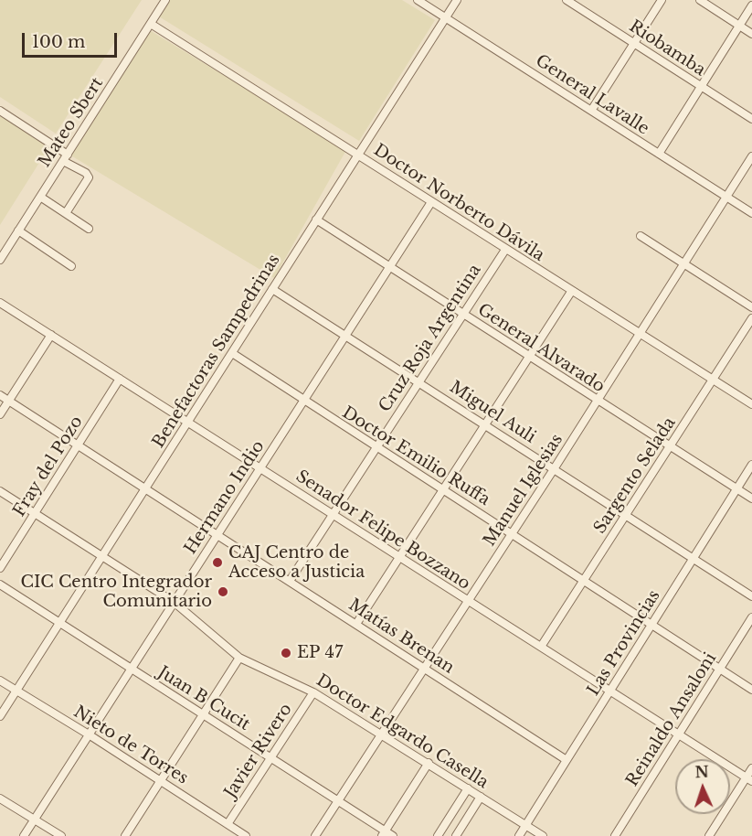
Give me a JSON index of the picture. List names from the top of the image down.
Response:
{
  "streets": {
    "street": [
      "Riobamba",
      "General Lavalle",
      "Mateo Sbert",
      "Doctor Norberto Dávila",
      "Cruz Roja Argentina",
      "General Alvarado",
      "Benefactoras Sampedrinas",
      "Miguel Auli",
      "Doctor Emilio Ruffa",
      "Fray del Pozo",
      "Sargento Selada",
      "Manuel Iglesias",
      "Hermano Indio",
      "Senador Felipe Bozzano",
      "Matías Brenan",
      "Las Provincias",
      "Juan B Cucit",
      "Reinaldo Ansaloni",
      "Doctor Edgardo Casella",
      "Nieto de Torres",
      "Javier Rivero"
    ]
  },
  "crossings": [
    ["General Lavalle", "Benefactoras Sampedrinas"],
    ["General Lavalle", "Manuel Iglesias"],
    ["Mateo Sbert", "Doctor Norberto Dávila"],
    ["Doctor Norberto Dávila", "Cruz Roja Argentina"],
    ["Doctor Norberto Dávila", "Benefactoras Sampedrinas"],
    ["Doctor Norberto Dávila", "Sargento Selada"],
    ["Doctor Norberto Dávila", "Manuel Iglesias"],
    ["Doctor Norberto Dávila", "Hermano Indio"],
    ["Cruz Roja Argentina", "General Alvarado"],
    ["Cruz Roja Argentina", "Miguel Auli"],
    ["Cruz Roja Argentina", "Doctor Emilio Ruffa"],
    ["Cruz Roja Argentina", "Senador Felipe Bozzano"],
    ["Cruz Roja Argentina", "Matías Brenan"],
    ["General Alvarado", "Benefactoras Sampedrinas"],
    ["General Alvarado", "Sargento Selada"],
    ["General Alvarado", "Manuel Iglesias"],
    ["General Alvarado", "Hermano Indio"],
    ["General Alvarado", "Las Provincias"],
    ["Benefactoras Sampedrinas", "Miguel Auli"],
    ["Benefactoras Sampedrinas", "Doctor Emilio Ruffa"],
    ["Benefactoras Sampedrinas", "Senador Felipe Bozzano"],
    ["Benefactoras Sampedrinas", "Matías Brenan"],
    ["Benefactoras Sampedrinas", "Juan B Cucit"],
    ["Benefactoras Sampedrinas", "Doctor Edgardo Casella"],
    ["Benefactoras Sampedrinas", "Nieto de Torres"],
    ["Miguel Auli", "Sargento Selada"],
    ["Miguel Auli", "Manuel Iglesias"],
    ["Miguel Auli", "Hermano Indio"],
    ["Miguel Auli", "Las Provincias"],
    ["Doctor Emilio Ruffa", "Sargento Selada"],
    ["Doctor Emilio Ruffa", "Manuel Iglesias"],
    ["Doctor Emilio Ruffa", "Hermano Indio"],
    ["Doctor Emilio Ruffa", "Las Provincias"],
    ["Doctor Emilio Ruffa", "Reinaldo Ansaloni"],
    ["Fray del Pozo", "Senador Felipe Bozzano"],
    ["Fray del Pozo", "Matías Brenan"],
    ["Fray del Pozo", "Doctor Edgardo Casella"],
    ["Sargento Selada", "Senador Felipe Bozzano"],
    ["Manuel Iglesias", "Senador Felipe Bozzano"],
    ["Manuel Iglesias", "Matías Brenan"],
    ["Manuel Iglesias", "Juan B Cucit"],
    ["Manuel Iglesias", "Doctor Edgardo Casella"],
    ["Hermano Indio", "Senador Felipe Bozzano"],
    ["Hermano Indio", "Matías Brenan"],
    ["Hermano Indio", "Juan B Cucit"],
    ["Hermano Indio", "Doctor Edgardo Casella"],
    ["Hermano Indio", "Nieto de Torres"],
    ["Senador Felipe Bozzano", "Las Provincias"],
    ["Senador Felipe Bozzano", "Reinaldo Ansaloni"],
    ["Matías Brenan", "Las Provincias"],
    ["Las Provincias", "Doctor Edgardo Casella"],
    ["Juan B Cucit", "Javier Rivero"],
    ["Doctor Edgardo Casella", "Javier Rivero"],
    ["Nieto de Torres", "Javier Rivero"]
  ],
  "places": ["CAJ Centro de Acceso a Justicia", "CIC Centro Integrador Comunitario", "EP 47"],
  "scale_bar": "100 m",
  "north": "top"
}
